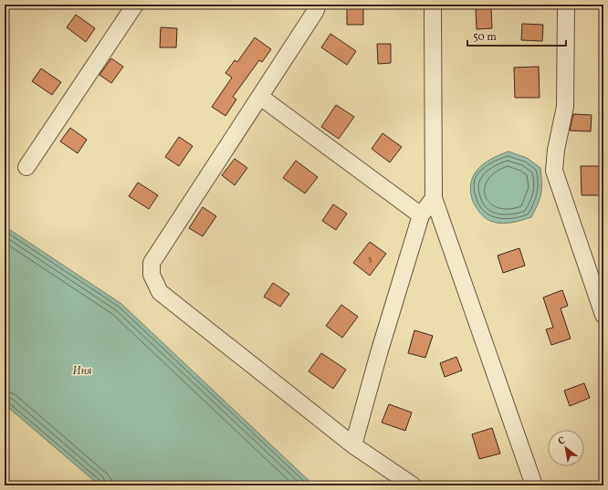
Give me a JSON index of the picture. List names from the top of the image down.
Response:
{
  "water": ["Иня"],
  "house_numbers": ["3"],
  "scale_bar": "50 m",
  "north": "top left"
}
